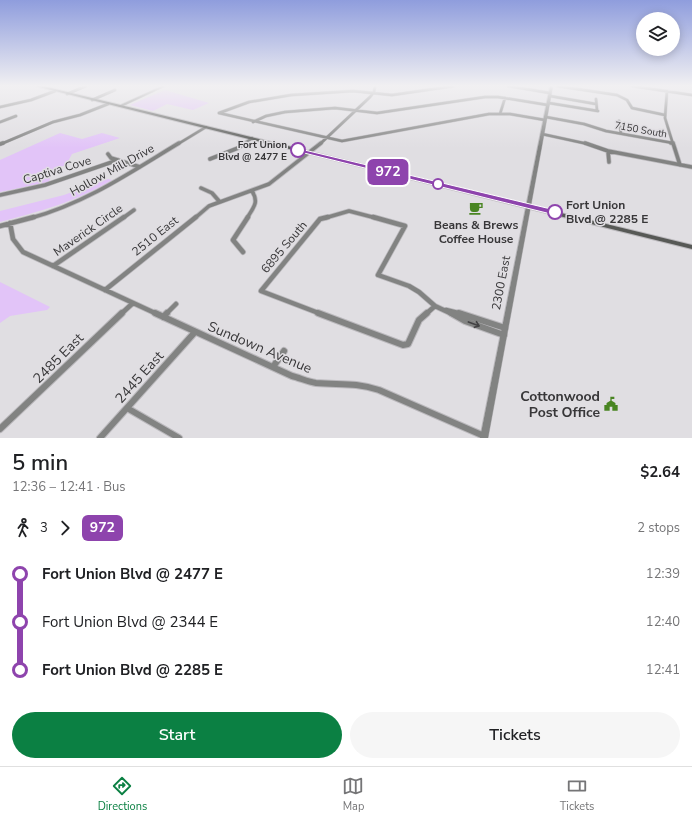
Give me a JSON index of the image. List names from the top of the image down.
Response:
{
  "streets": {
    "street": [
      "7150 South",
      "Captiva Cove",
      "Hollow Mill Drive",
      "Maverick Circle",
      "2510 East",
      "6895 South",
      "2300 East",
      "Sundown Avenue",
      "2485 East",
      "2445 East"
    ]
  },
  "crossings": [
    ["7150 South", "2510 East"],
    ["7150 South", "2300 East"],
    ["Hollow Mill Drive", "Sundown Avenue"],
    ["Maverick Circle", "Sundown Avenue"],
    ["2510 East", "Sundown Avenue"],
    ["6895 South", "2300 East"],
    ["2300 East", "Sundown Avenue"],
    ["Sundown Avenue", "2485 East"],
    ["Sundown Avenue", "2445 East"]
  ],
  "places": {
    "other": ["Fort Union Blvd @ 2477 E", "Fort Union Blvd @ 2285 E"],
    "cafe": ["Beans & Brews Coffee House"],
    "public building": ["Cottonwood Post Office"]
  },
  "lines": ["bus line 972"],
  "page": {
    "on_map": "972",
    "heading": ["5 min", "12:36 – 12:41 · Bus", "$2.64"],
    "legs": ["3", "972", "2 stops"],
    "list": [
      {
        "name": "Fort Union Blvd @ 2477 E",
        "value": "12:39"
      },
      {
        "name": "Fort Union Blvd @ 2344 E",
        "value": "12:40"
      },
      {
        "name": "Fort Union Blvd @ 2285 E",
        "value": "12:41"
      }
    ],
    "buttons": ["Start", "Tickets"],
    "tabs": ["Directions", "Map", "Tickets"]
  }
}
